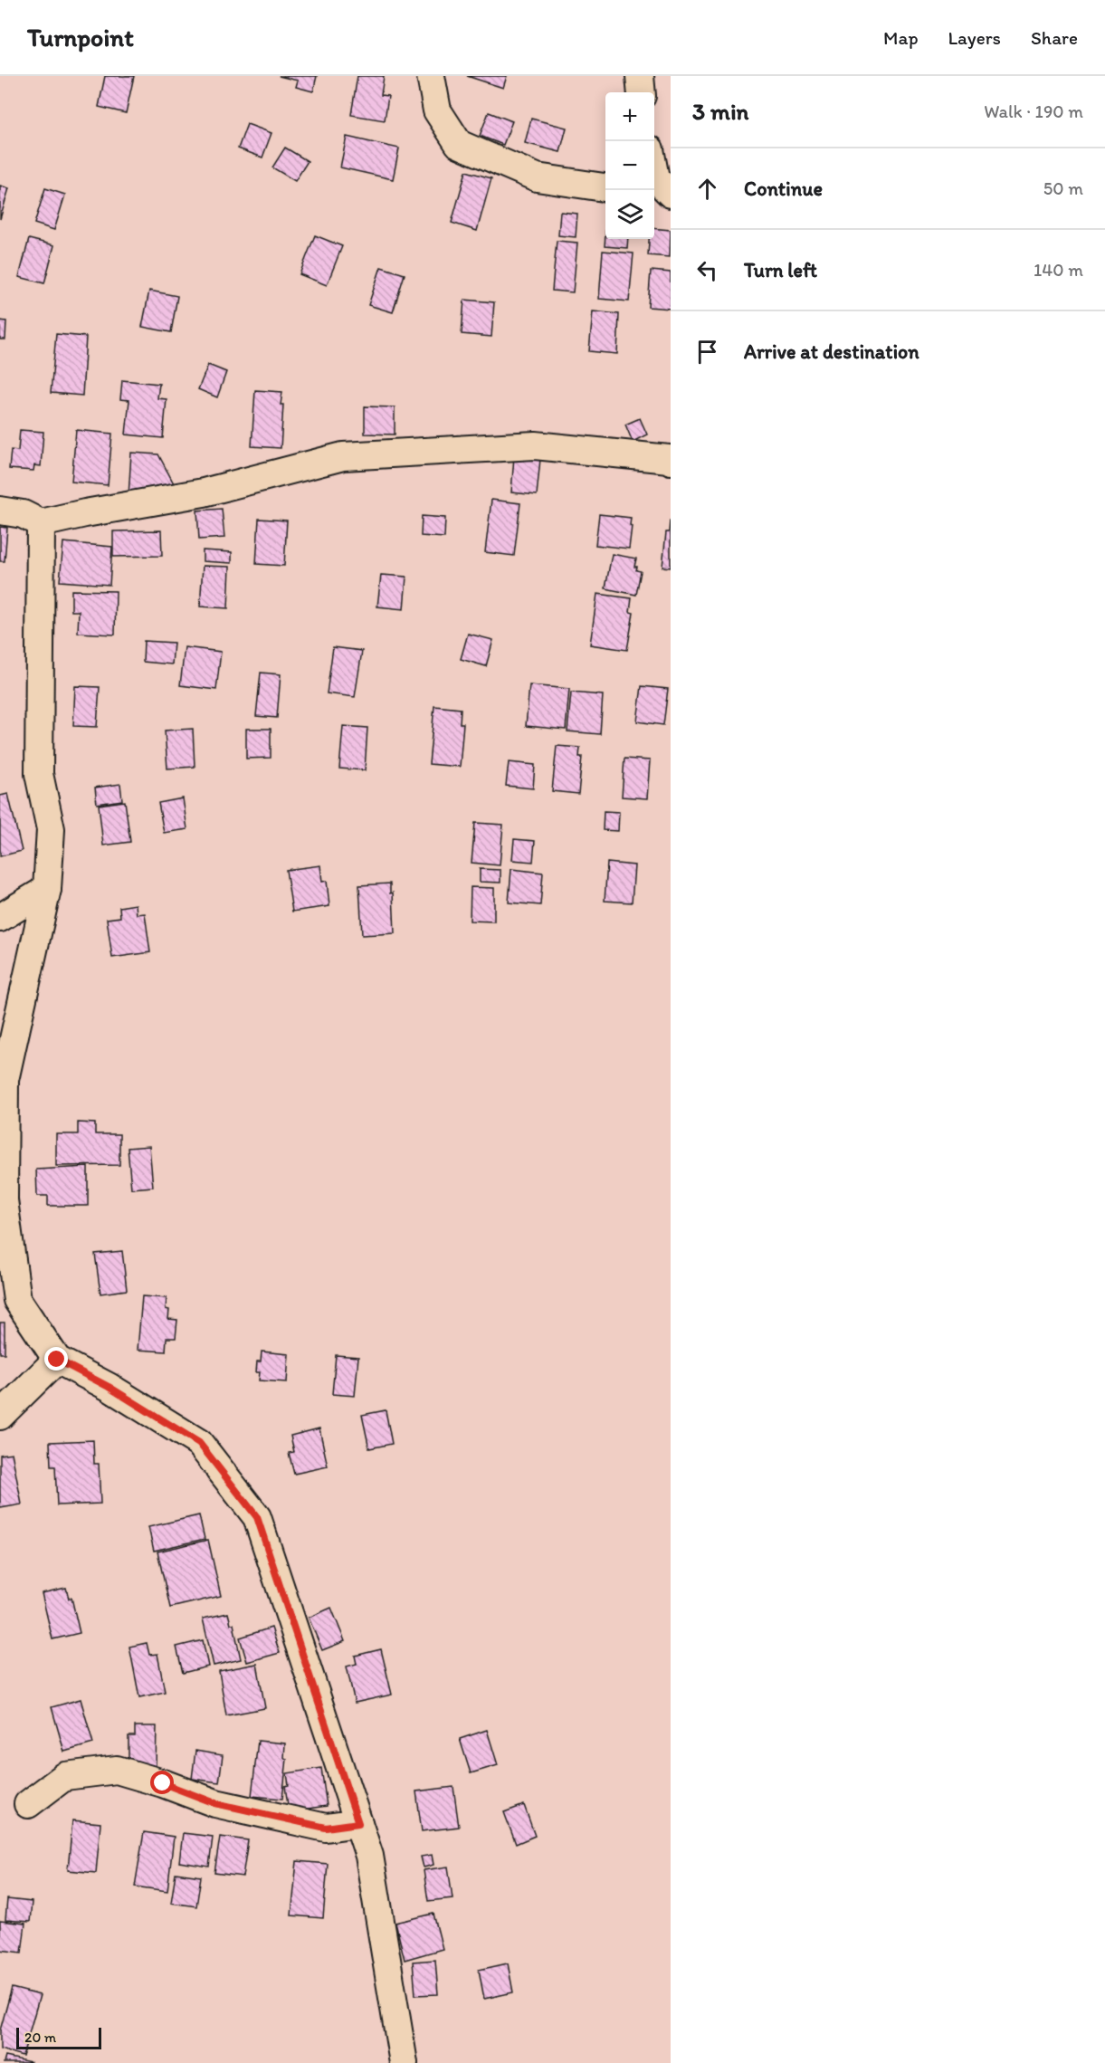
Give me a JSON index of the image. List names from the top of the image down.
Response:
{
  "scale_bar": "20 m",
  "page": {
    "header": "Turnpoint",
    "nav": ["Map", "Layers", "Share"],
    "heading": ["3 min", "Walk · 190 m"],
    "map_buttons": ["+", "−"],
    "list": [
      ["Continue", "50 m"],
      ["Turn left", "140 m"],
      "Arrive at destination"
    ],
    "scale": "20 m"
  }
}
